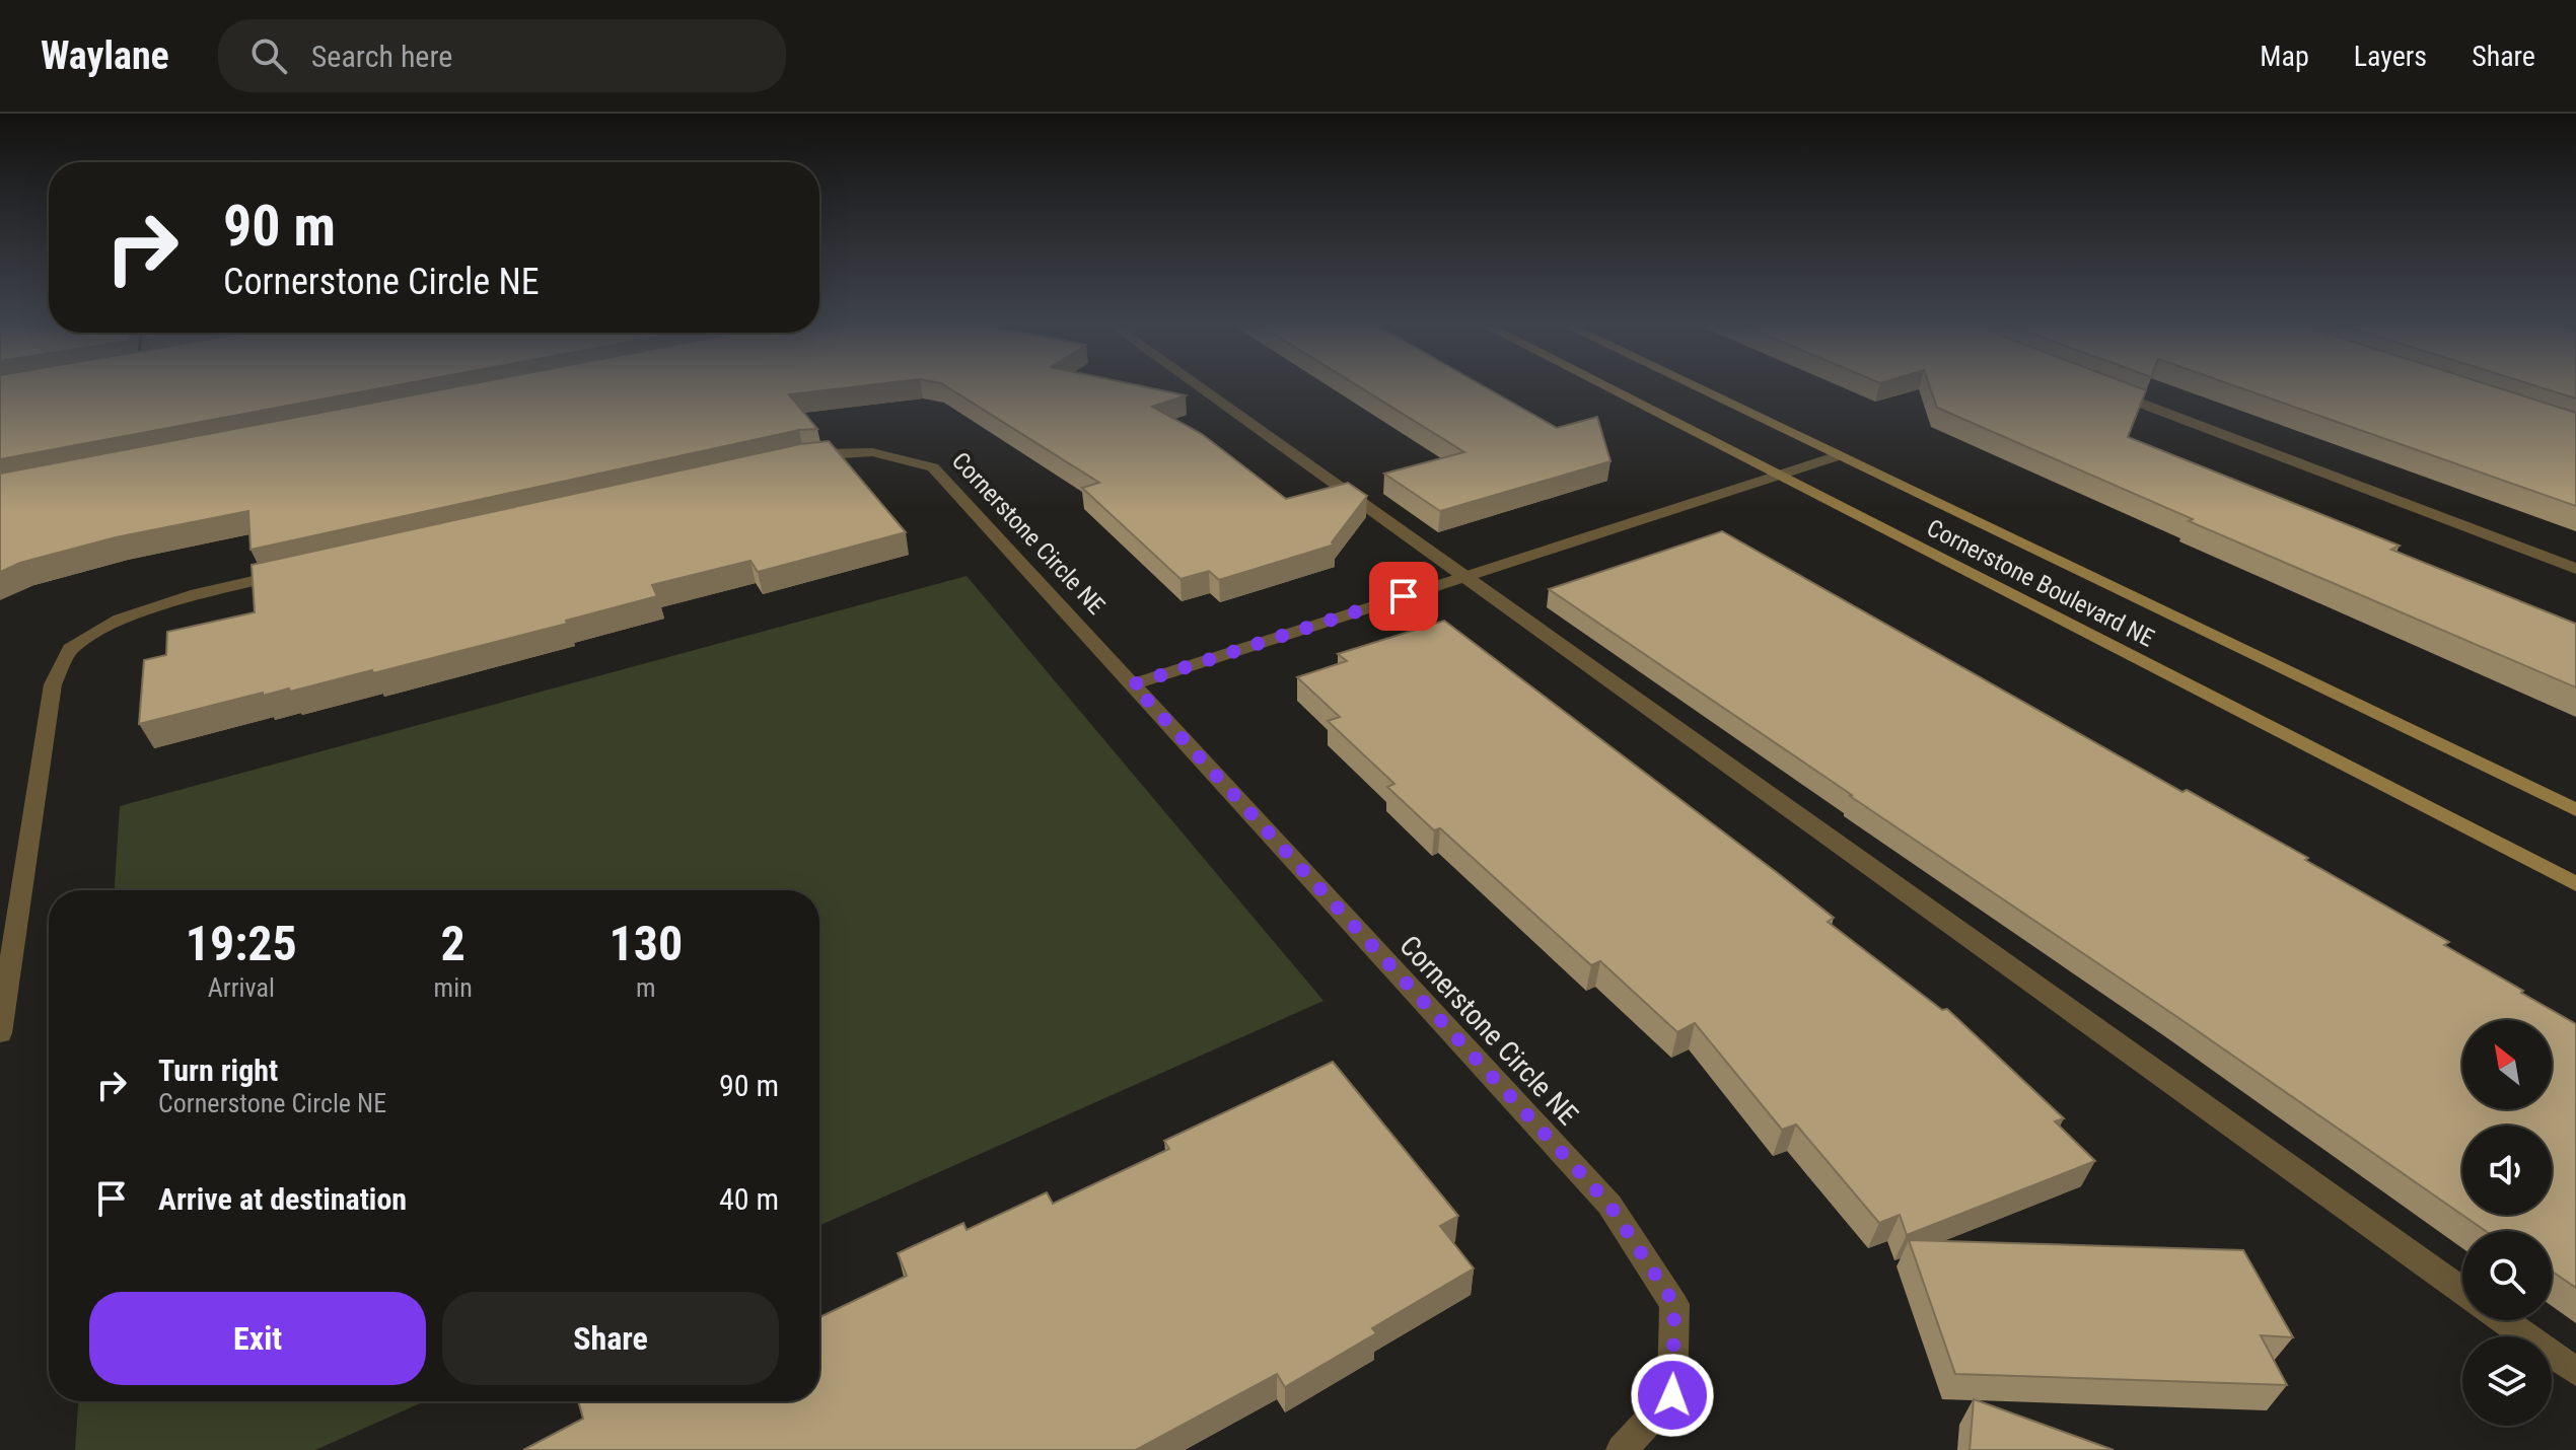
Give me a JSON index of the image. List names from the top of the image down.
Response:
{
  "streets": {
    "street": ["Cornerstone Circle NE", "Cornerstone Boulevard NE"]
  },
  "north": "top left",
  "page": {
    "header": "Waylane",
    "search": "Search here",
    "nav": ["Map", "Layers", "Share"],
    "turn": ["90 m", "Cornerstone Circle NE"],
    "eta": [
      "19:25",
      "Arrival",
      "2",
      "min",
      "130",
      "m"
    ],
    "list": [
      {
        "name": "Turn right",
        "note": "Cornerstone Circle NE",
        "value": "90 m"
      },
      {
        "name": "Arrive at destination",
        "value": "40 m"
      }
    ],
    "buttons": ["Exit", "Share"]
  }
}
